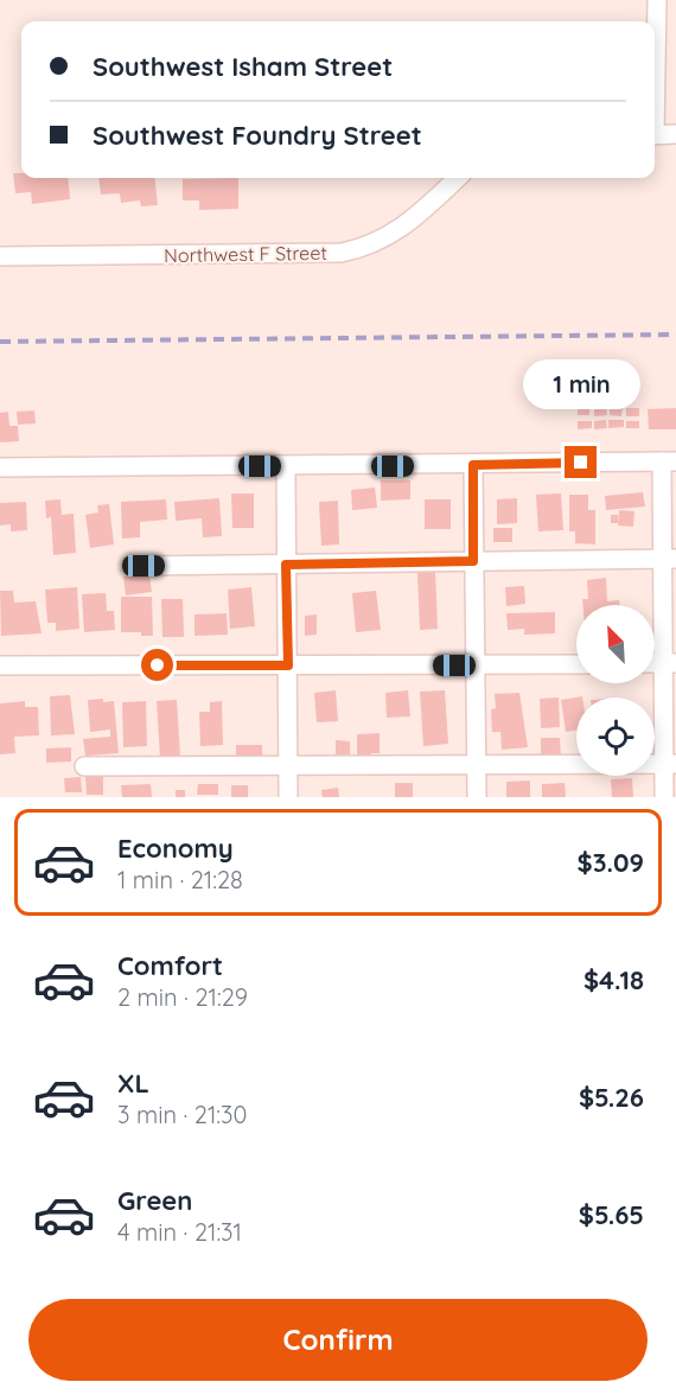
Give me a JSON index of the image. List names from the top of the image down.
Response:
{
  "streets": {
    "street": ["Northwest F Street"]
  },
  "north": "top left",
  "page": {
    "banner": ["Southwest Isham Street", "Southwest Foundry Street"],
    "bubble": "1 min",
    "list": [
      {
        "name": "Economy",
        "note": "1 min · 21:28",
        "value": "$3.09"
      },
      {
        "name": "Comfort",
        "note": "2 min · 21:29",
        "value": "$4.18"
      },
      {
        "name": "XL",
        "note": "3 min · 21:30",
        "value": "$5.26"
      },
      {
        "name": "Green",
        "note": "4 min · 21:31",
        "value": "$5.65"
      }
    ],
    "buttons": "Confirm"
  }
}
